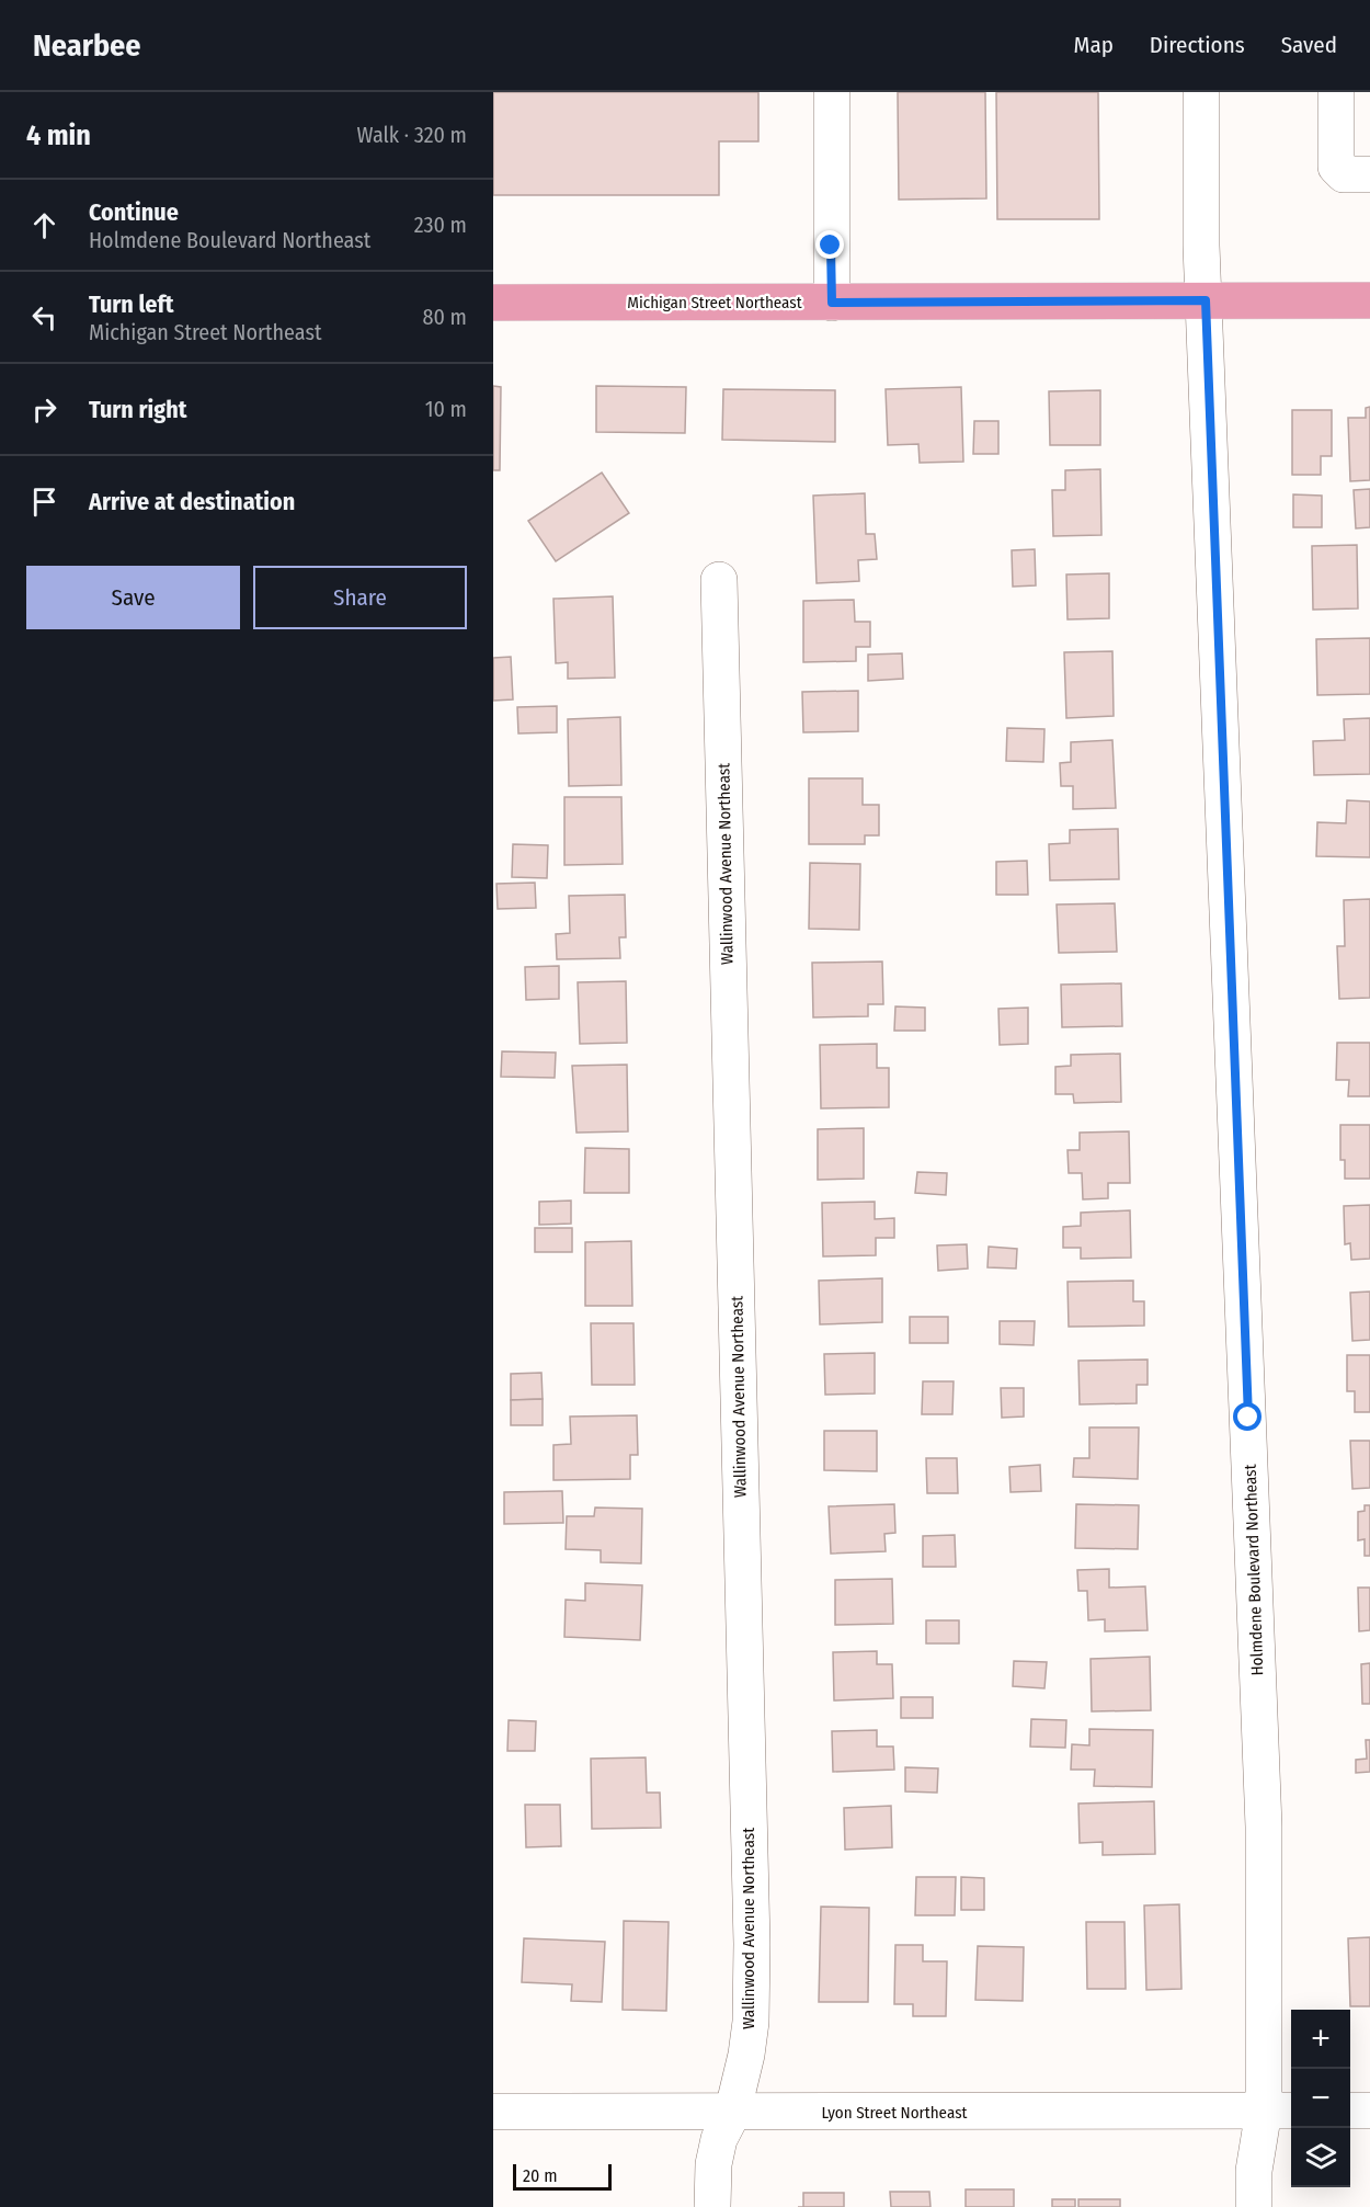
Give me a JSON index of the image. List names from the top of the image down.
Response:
{
  "streets": {
    "main road": ["Michigan Street Northeast"],
    "street": ["Wallinwood Avenue Northeast", "Holmdene Boulevard Northeast", "Lyon Street Northeast"]
  },
  "crossings": [
    ["Michigan Street Northeast", "Holmdene Boulevard Northeast"],
    ["Wallinwood Avenue Northeast", "Lyon Street Northeast"],
    ["Holmdene Boulevard Northeast", "Lyon Street Northeast"]
  ],
  "scale_bar": "20 m",
  "page": {
    "header": "Nearbee",
    "nav": ["Map", "Directions", "Saved"],
    "heading": ["4 min", "Walk · 320 m"],
    "list": [
      ["Continue", "Holmdene Boulevard Northeast", "230 m"],
      ["Turn left", "Michigan Street Northeast", "80 m"],
      ["Turn right", "10 m"],
      "Arrive at destination"
    ],
    "buttons": ["Save", "Share"],
    "map_buttons": ["+", "−"],
    "scale": "20 m"
  }
}
